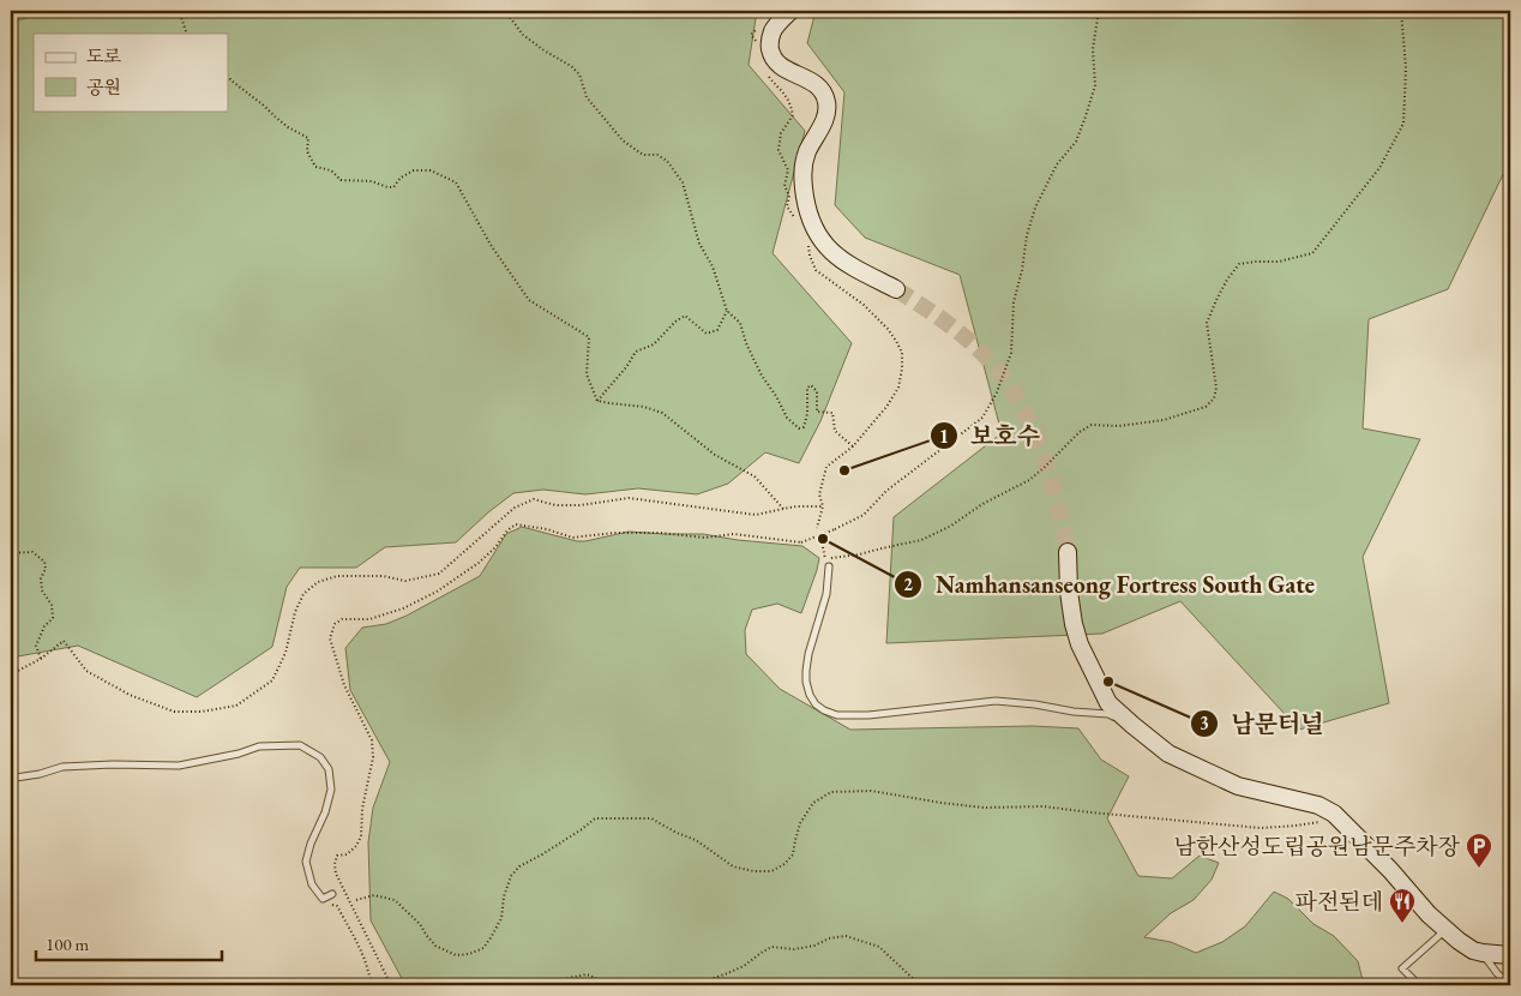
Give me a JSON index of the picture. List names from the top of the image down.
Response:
{
  "places": {
    "other": ["보호수", "Namhansanseong Fortress South Gate", "남문터널"],
    "parking": ["남한산성도립공원남문주차장"],
    "restaurant": ["파전된데"]
  },
  "legend": ["도로", "공원"],
  "scale_bar": "100 m"
}
